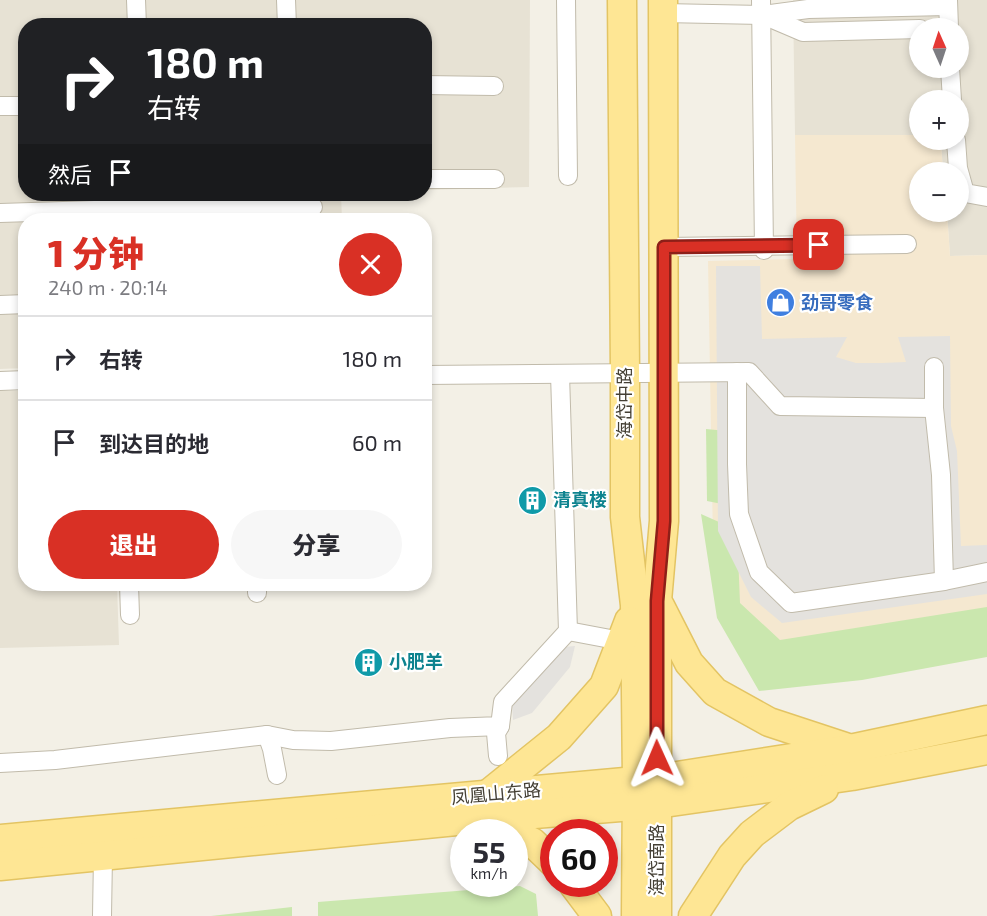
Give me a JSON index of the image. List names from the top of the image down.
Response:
{
  "streets": {
    "main road": ["海岱中路", "凤凰山东路", "海岱南路"]
  },
  "crossings": [
    ["海岱中路", "凤凰山东路"],
    ["海岱中路", "海岱南路"],
    ["凤凰山东路", "海岱南路"]
  ],
  "places": {
    "shop": ["劲哥零食"],
    "building": ["清真楼", "小肥羊"]
  },
  "north": "top",
  "page": {
    "map_buttons": ["+", "−"],
    "turn": ["180 m", "右转"],
    "then": "然后",
    "heading": ["1 分钟", "240 m · 20:14"],
    "list": [
      {
        "name": "右转",
        "value": "180 m"
      },
      {
        "name": "到达目的地",
        "value": "60 m"
      }
    ],
    "buttons": ["退出", "分享"],
    "speed": "55 km/h",
    "limit": "60"
  }
}
